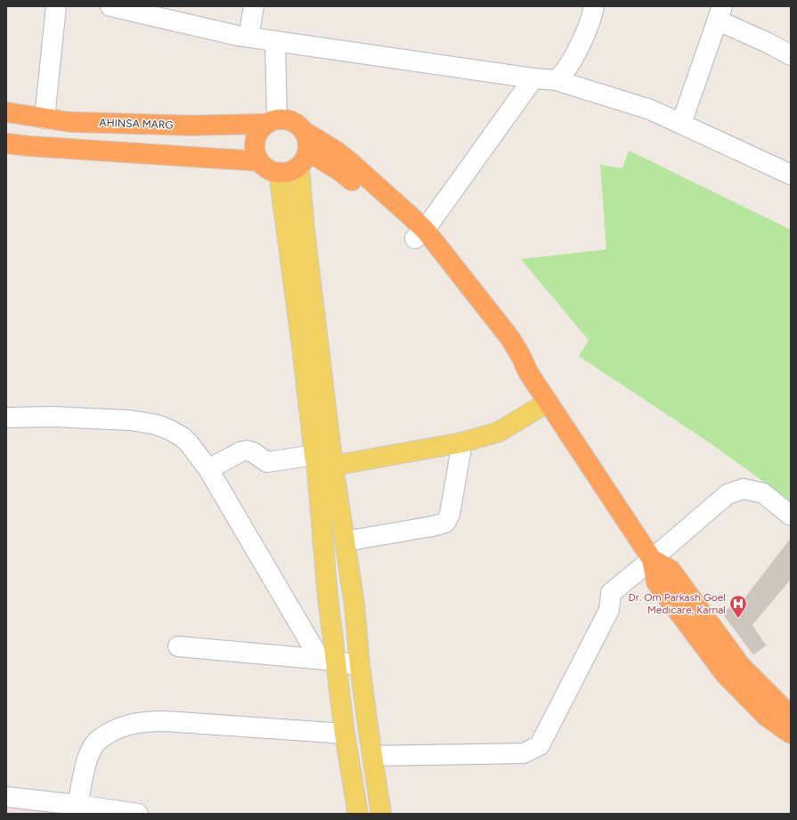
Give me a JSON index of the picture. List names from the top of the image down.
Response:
{
  "streets": {
    "highway": ["AHINSA MARG"]
  },
  "places": {
    "hospital": ["Dr. Om Parkash Goel Medicare, Karnal"]
  }
}
